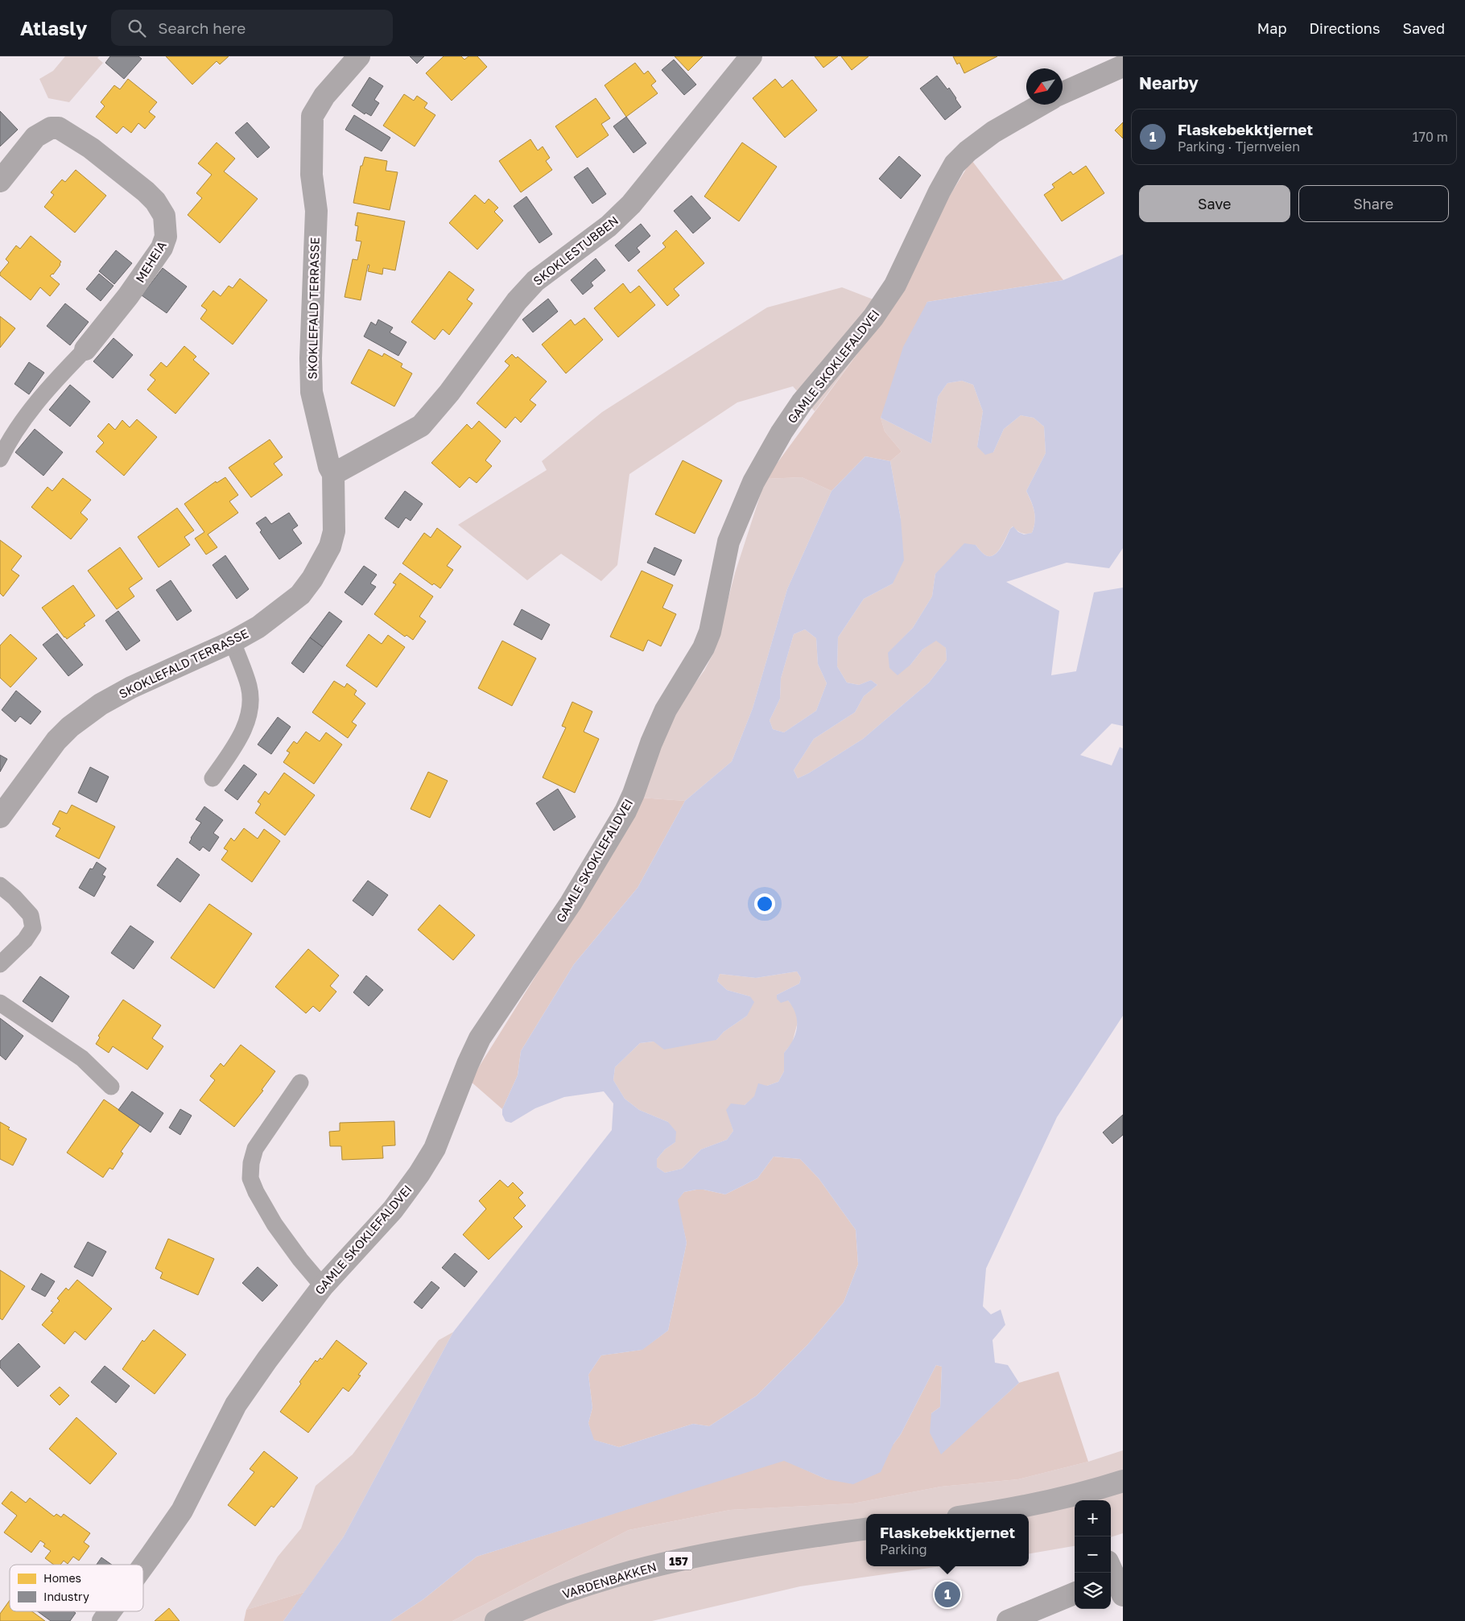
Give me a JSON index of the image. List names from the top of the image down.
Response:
{
  "streets": {
    "main road": ["157", "VARDENBAKKEN"],
    "street": [
      "SKOKLESTUBBEN",
      "MEHEIA",
      "SKOKLEFALD TERRASSE",
      "GAMLE SKOKLEFALDVEI"
    ]
  },
  "crossings": [
    ["SKOKLESTUBBEN", "SKOKLEFALD TERRASSE"]
  ],
  "legend": ["Homes", "Industry"],
  "north": "bottom left",
  "page": {
    "header": "Atlasly",
    "search": "Search here",
    "nav": ["Map", "Directions", "Saved"],
    "heading": "Nearby",
    "list": [
      {
        "mark": "1",
        "name": "Flaskebekktjernet",
        "note": "Parking · Tjernveien",
        "value": "170 m"
      }
    ],
    "buttons": ["Save", "Share"],
    "map_buttons": ["+", "−"],
    "popup": ["Flaskebekktjernet", "Parking"],
    "pins": "1"
  }
}
